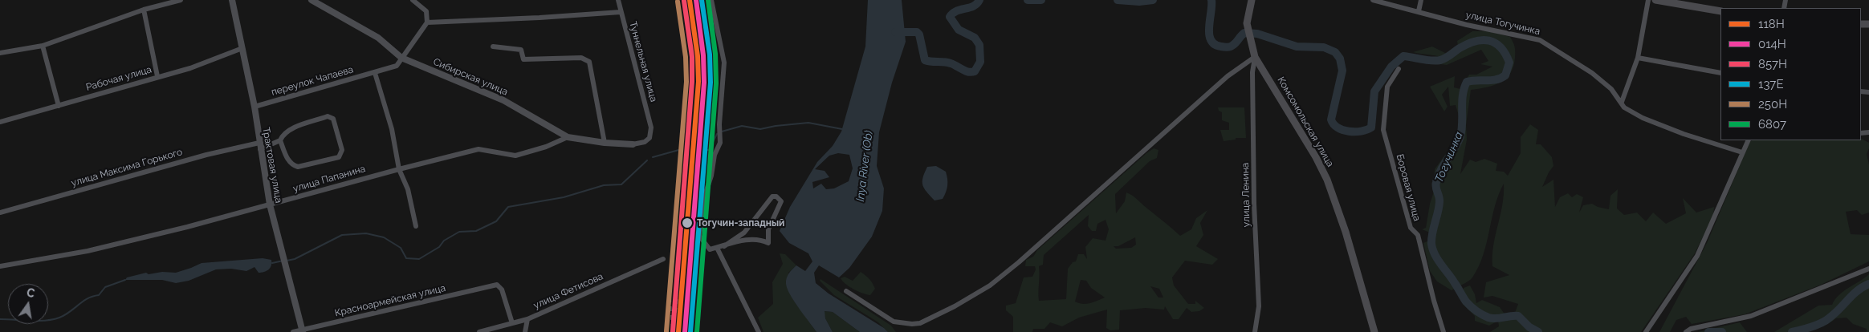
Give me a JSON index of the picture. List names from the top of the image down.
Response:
{
  "streets": {
    "main road": ["Комсомольская улица"],
    "street": [
      "улица Тогучинка",
      "Туннельная улица",
      "Сибирская улица",
      "Рабочая улица",
      "переулок Чапаева",
      "Трактовая улица",
      "улица Максима Горького",
      "улица Папанина",
      "Боровая улица",
      "улица Ленина",
      "улица Фетисова",
      "Красноармейская улица"
    ]
  },
  "crossings": [
    ["Туннельная улица", "Сибирская улица"],
    ["Сибирская улица", "переулок Чапаева"],
    ["Сибирская улица", "улица Папанина"],
    ["Рабочая улица", "Трактовая улица"],
    ["переулок Чапаева", "Трактовая улица"],
    ["Комсомольская улица", "улица Ленина"],
    ["Трактовая улица", "улица Максима Горького"],
    ["Трактовая улица", "улица Папанина"],
    ["Трактовая улица", "Красноармейская улица"],
    ["улица Фетисова", "Красноармейская улица"]
  ],
  "water": ["Тогучинка", "Inya River (Ob)"],
  "places": ["Тогучин-западный"],
  "lines": [
    "transit line 118Н",
    "transit line 014Н",
    "transit line 137Е",
    "transit line 6807",
    "transit line 857Н",
    "transit line 250Н"
  ],
  "legend": [
    "118Н",
    "014Н",
    "857Н",
    "137Е",
    "250Н",
    "6807"
  ],
  "north": "top"
}
